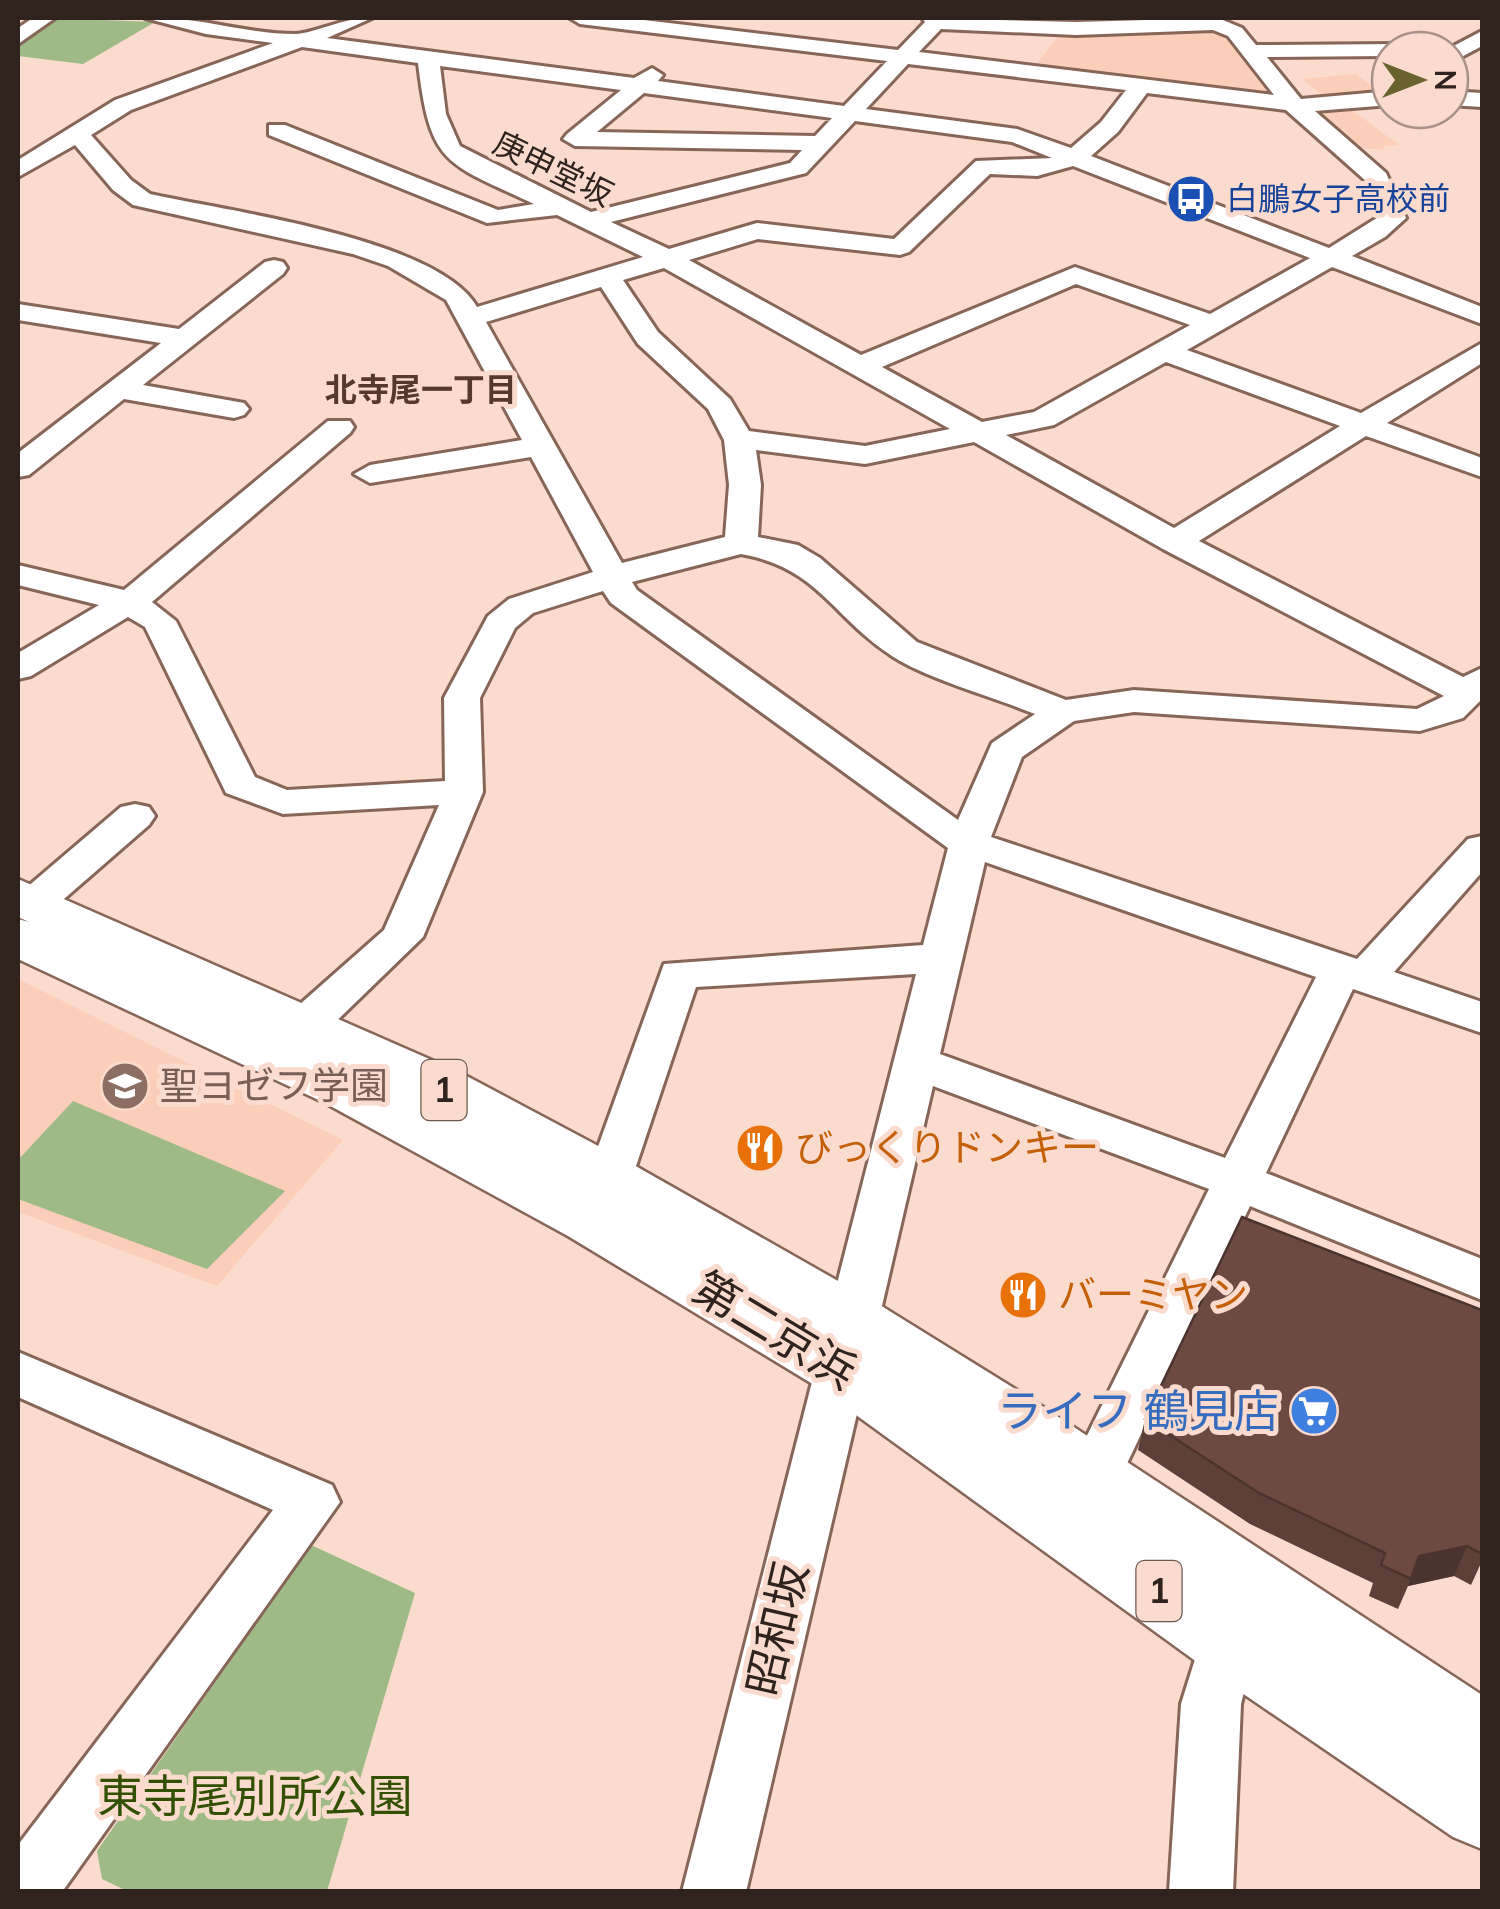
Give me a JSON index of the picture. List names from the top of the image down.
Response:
{
  "streets": {
    "highway": ["1", "第二京浜"],
    "street": ["庚申堂坂", "昭和坂"]
  },
  "crossings": [
    ["第二京浜", "昭和坂"]
  ],
  "districts": ["北寺尾一丁目"],
  "parks": ["東寺尾別所公園"],
  "places": {
    "bus stop": ["白鵬女子高校前"],
    "school or university": ["聖ヨゼフ学園"],
    "restaurant": ["びっくりドンキー", "バーミヤン"],
    "supermarket": ["ライフ 鶴見店"]
  },
  "north": "right"
}
